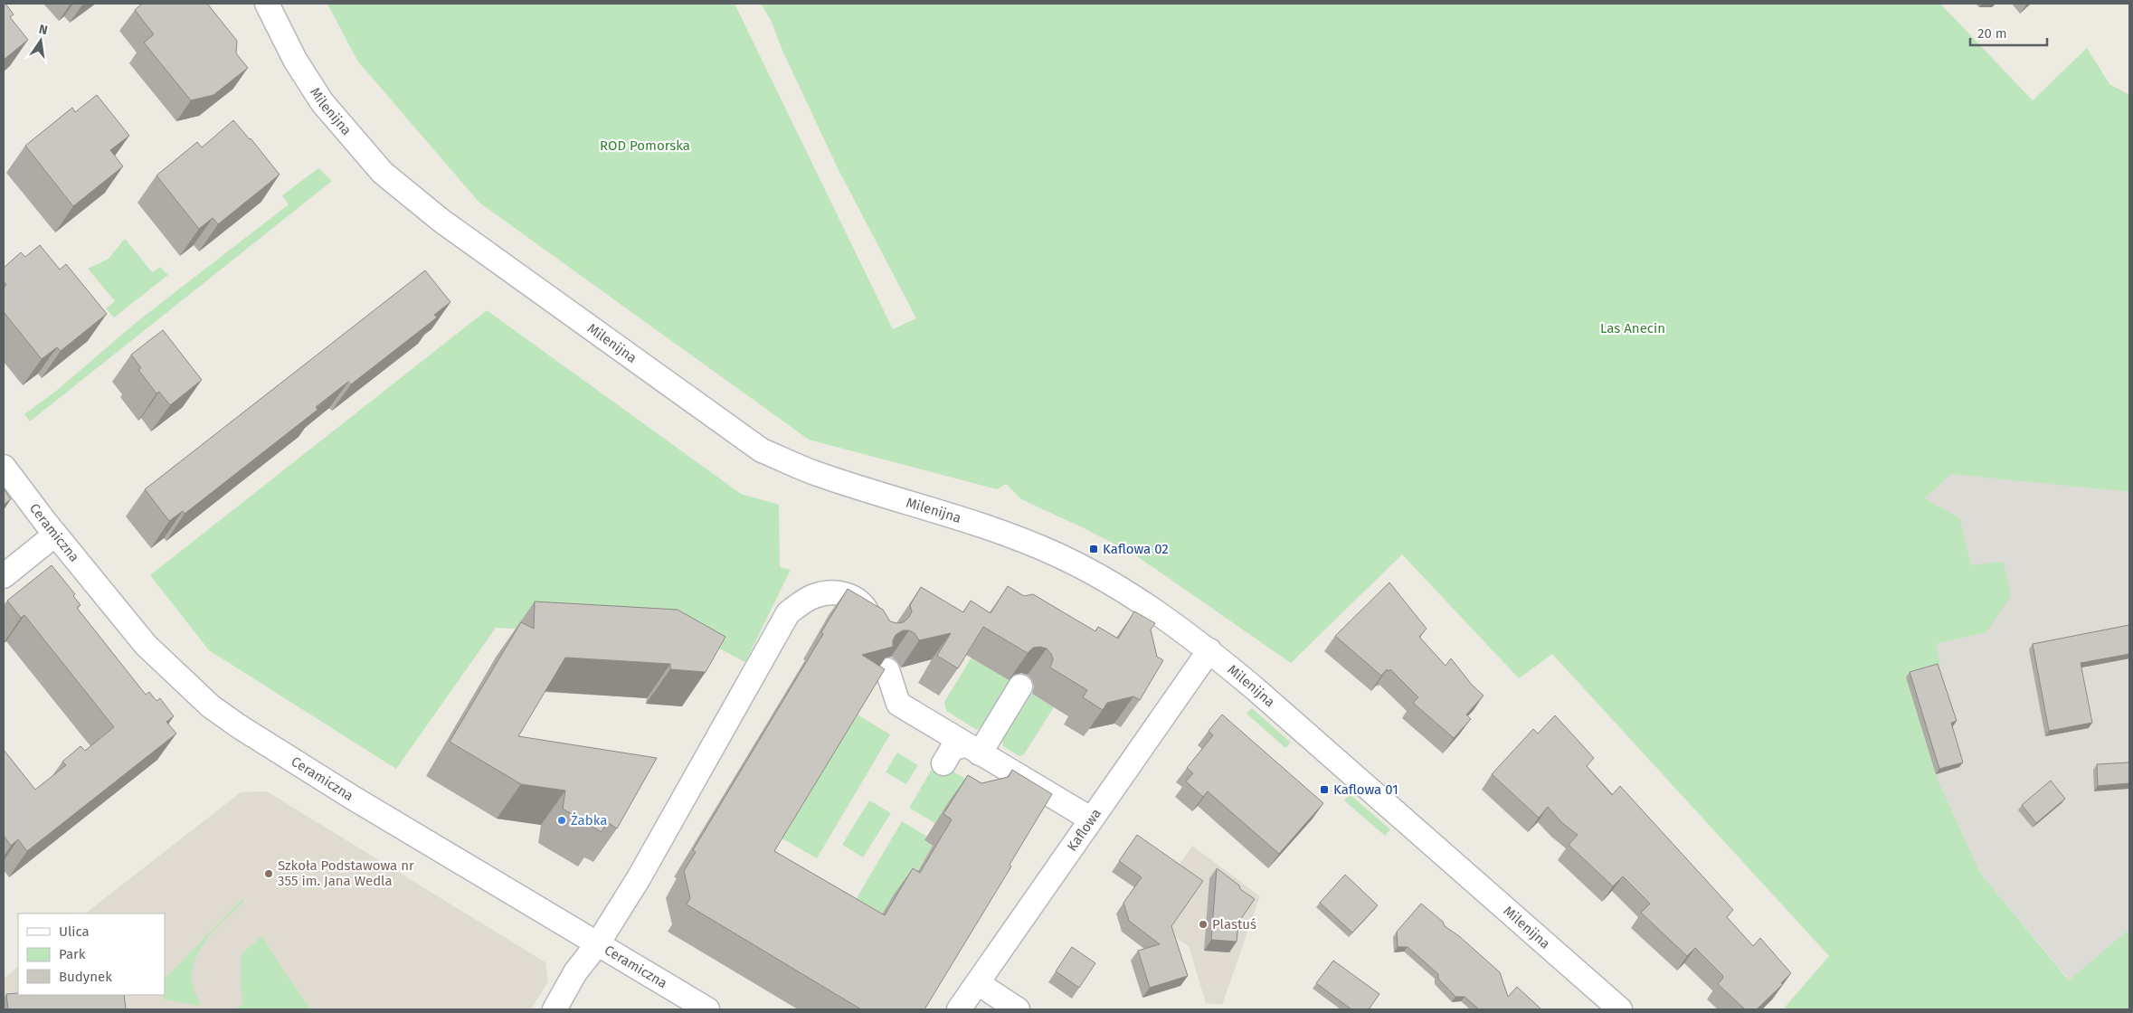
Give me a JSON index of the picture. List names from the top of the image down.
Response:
{
  "streets": {
    "street": ["Milenijna", "Ceramiczna", "Kaflowa"]
  },
  "crossings": [
    ["Milenijna", "Kaflowa"]
  ],
  "parks": ["ROD Pomorska", "Las Anecin"],
  "places": {
    "transit": ["Kaflowa 02", "Kaflowa 01"],
    "other": ["Żabka", "Szkoła Podstawowa nr 355 im. Jana Wedla", "Plastuś"]
  },
  "legend": ["Ulica", "Park", "Budynek"],
  "scale_bar": "20 m",
  "north": "top"
}
